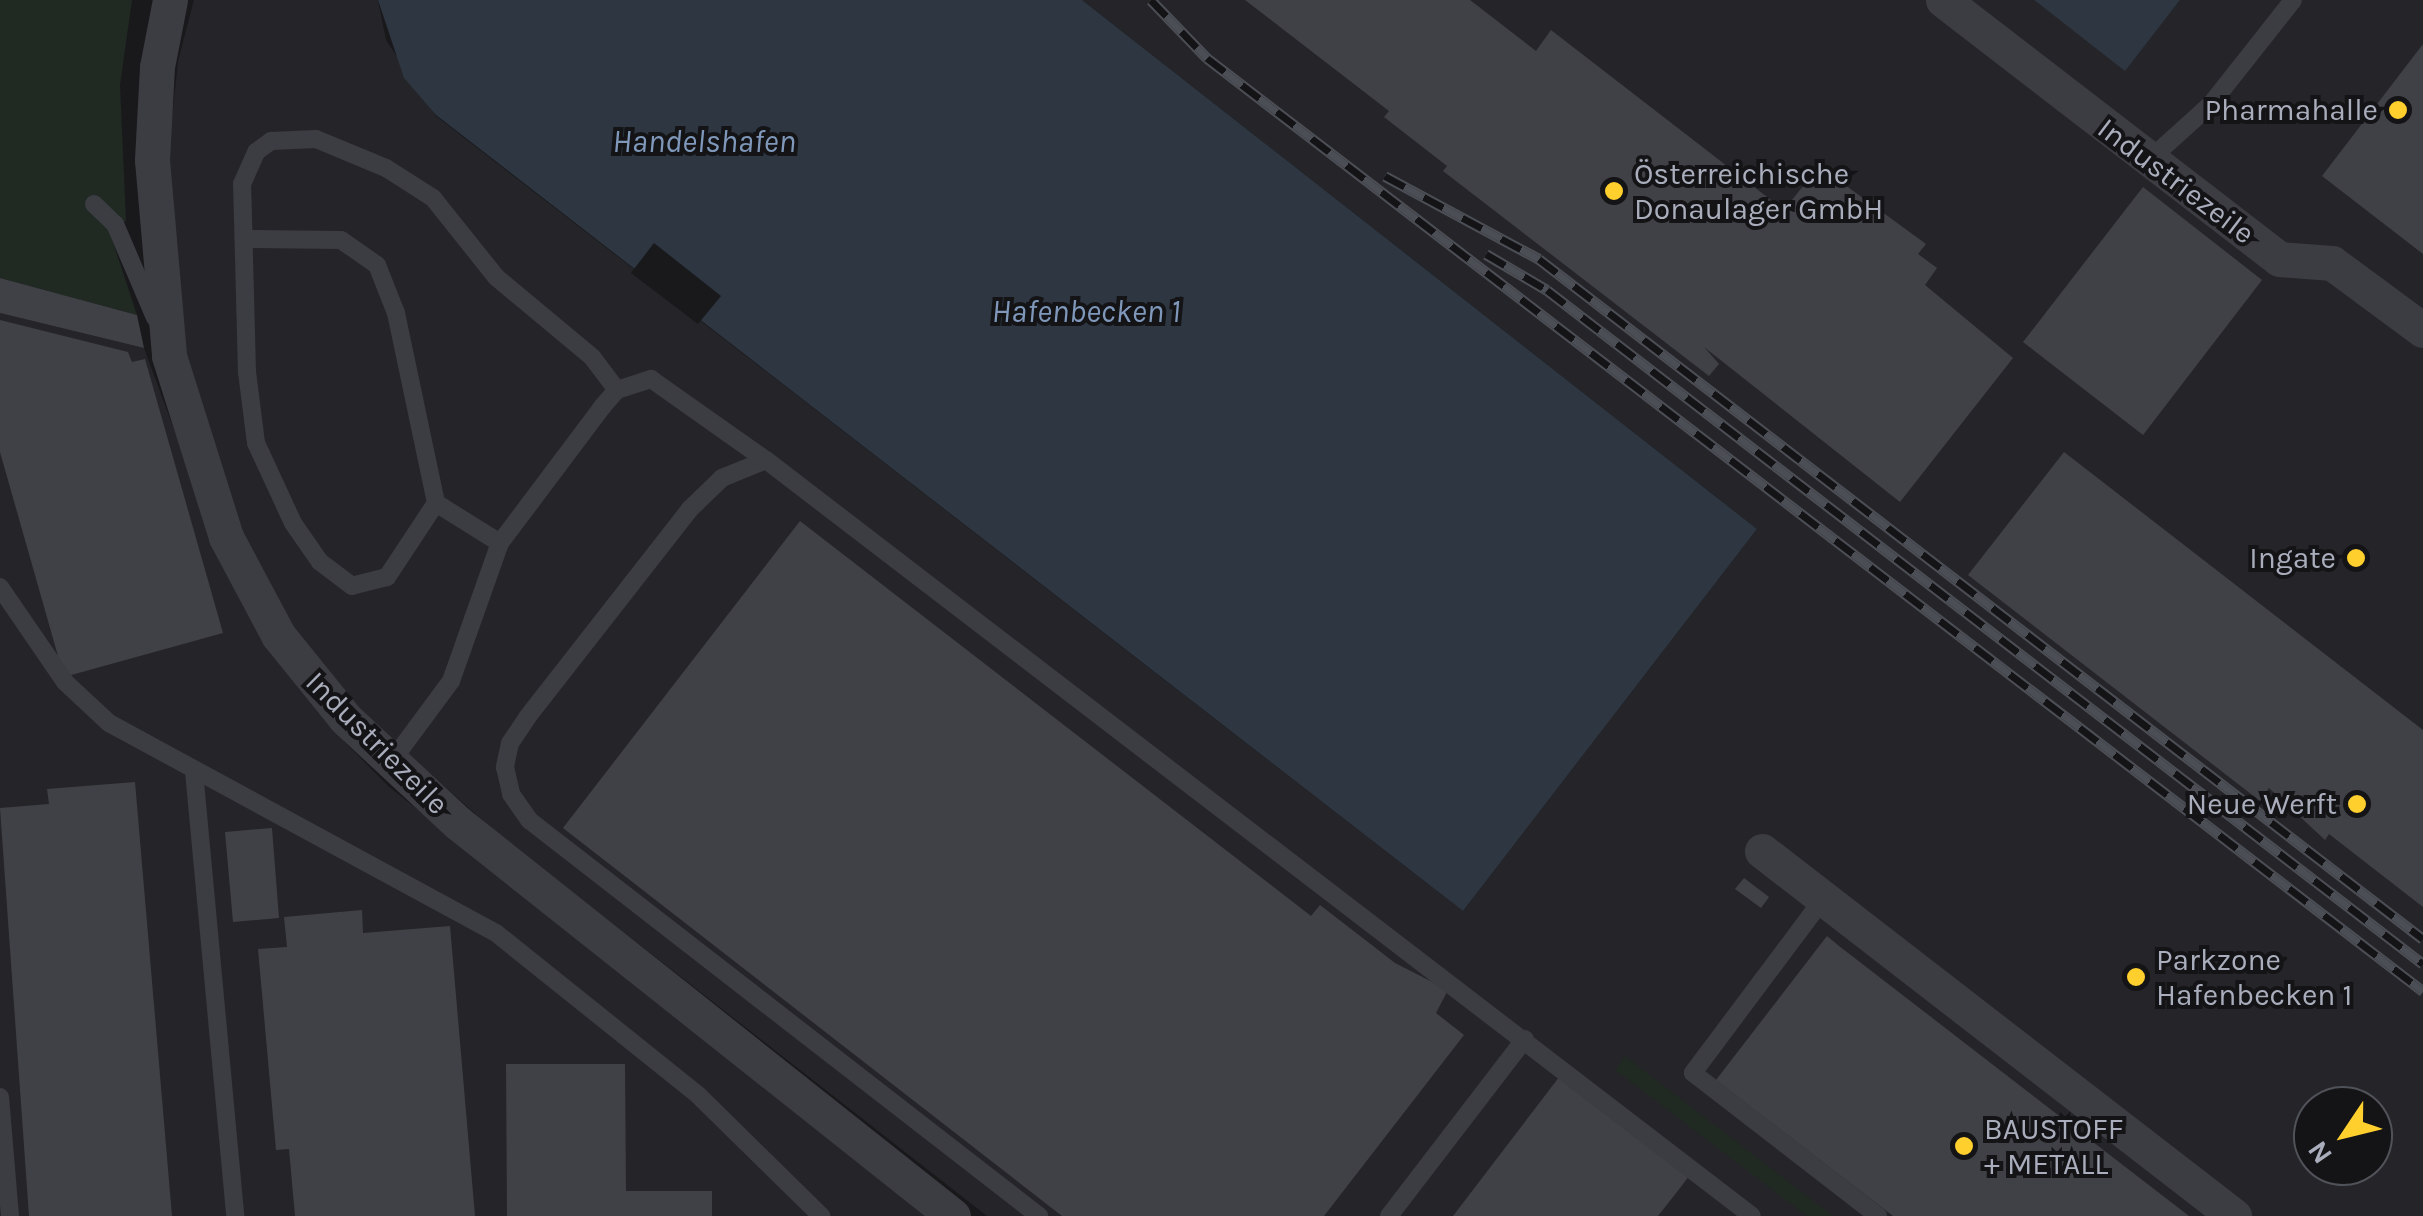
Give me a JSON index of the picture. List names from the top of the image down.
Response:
{
  "streets": {
    "street": ["Industriezeile"]
  },
  "water": ["Handelshafen", "Hafenbecken 1"],
  "places": [
    "Pharmahalle",
    "Österreichische Donaulager GmbH",
    "Ingate",
    "Neue Werft",
    "Parkzone Hafenbecken 1",
    "BAUSTOFF + METALL"
  ],
  "north": "bottom left"
}
